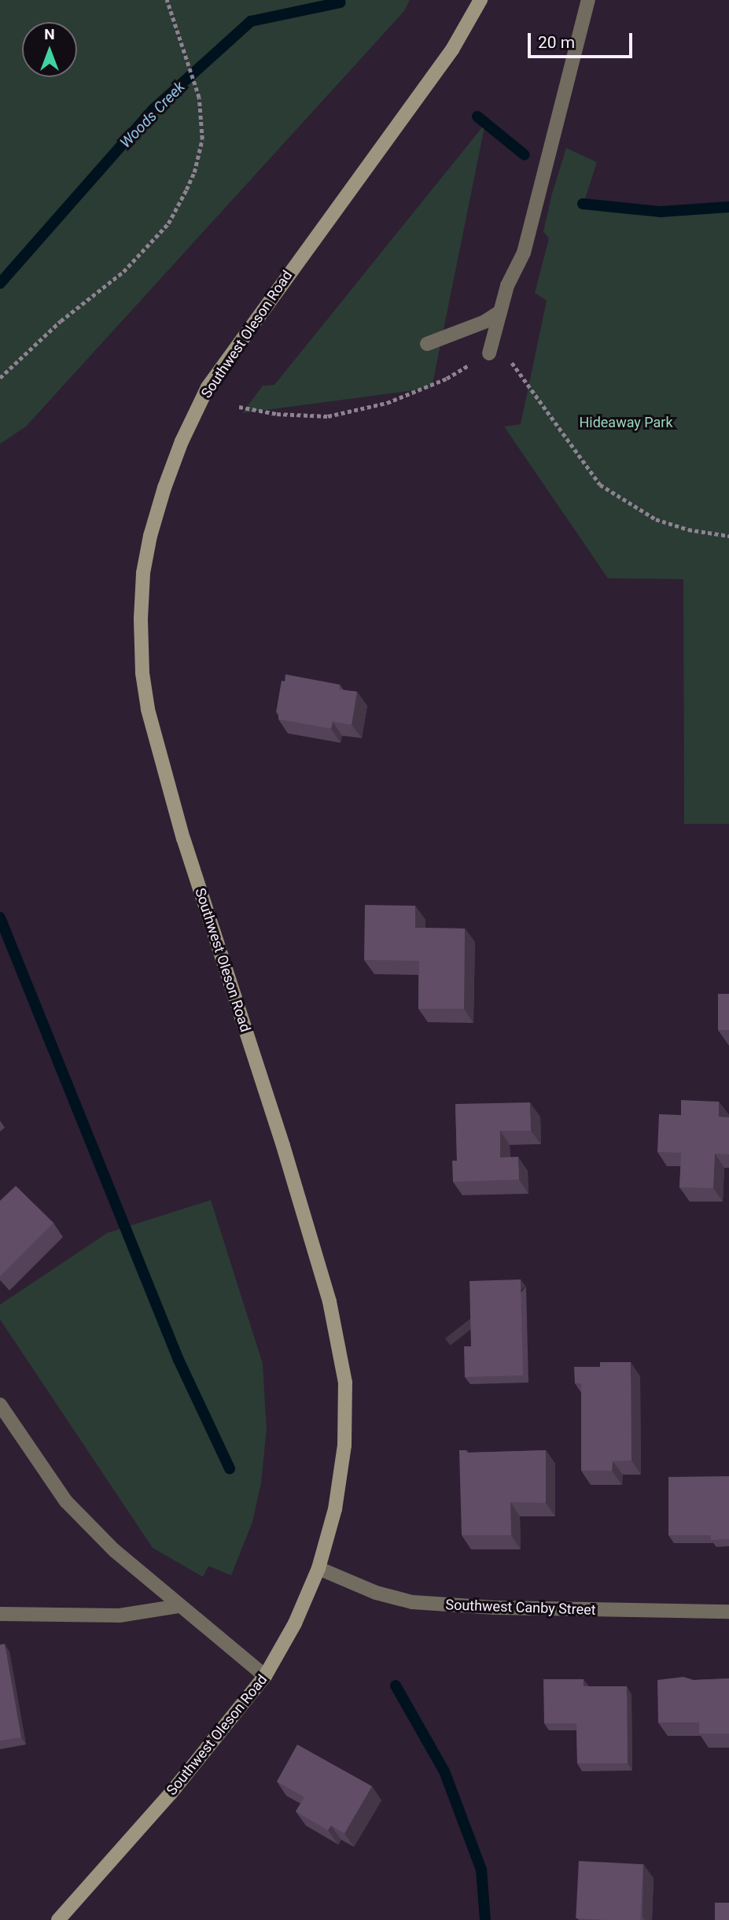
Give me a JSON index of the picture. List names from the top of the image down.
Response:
{
  "streets": {
    "main road": ["Southwest Oleson Road"],
    "street": ["Southwest Canby Street"]
  },
  "crossings": [
    ["Southwest Oleson Road", "Southwest Canby Street"]
  ],
  "water": ["Woods Creek"],
  "parks": ["Hideaway Park"],
  "scale_bar": "20 m",
  "north": "top"
}
